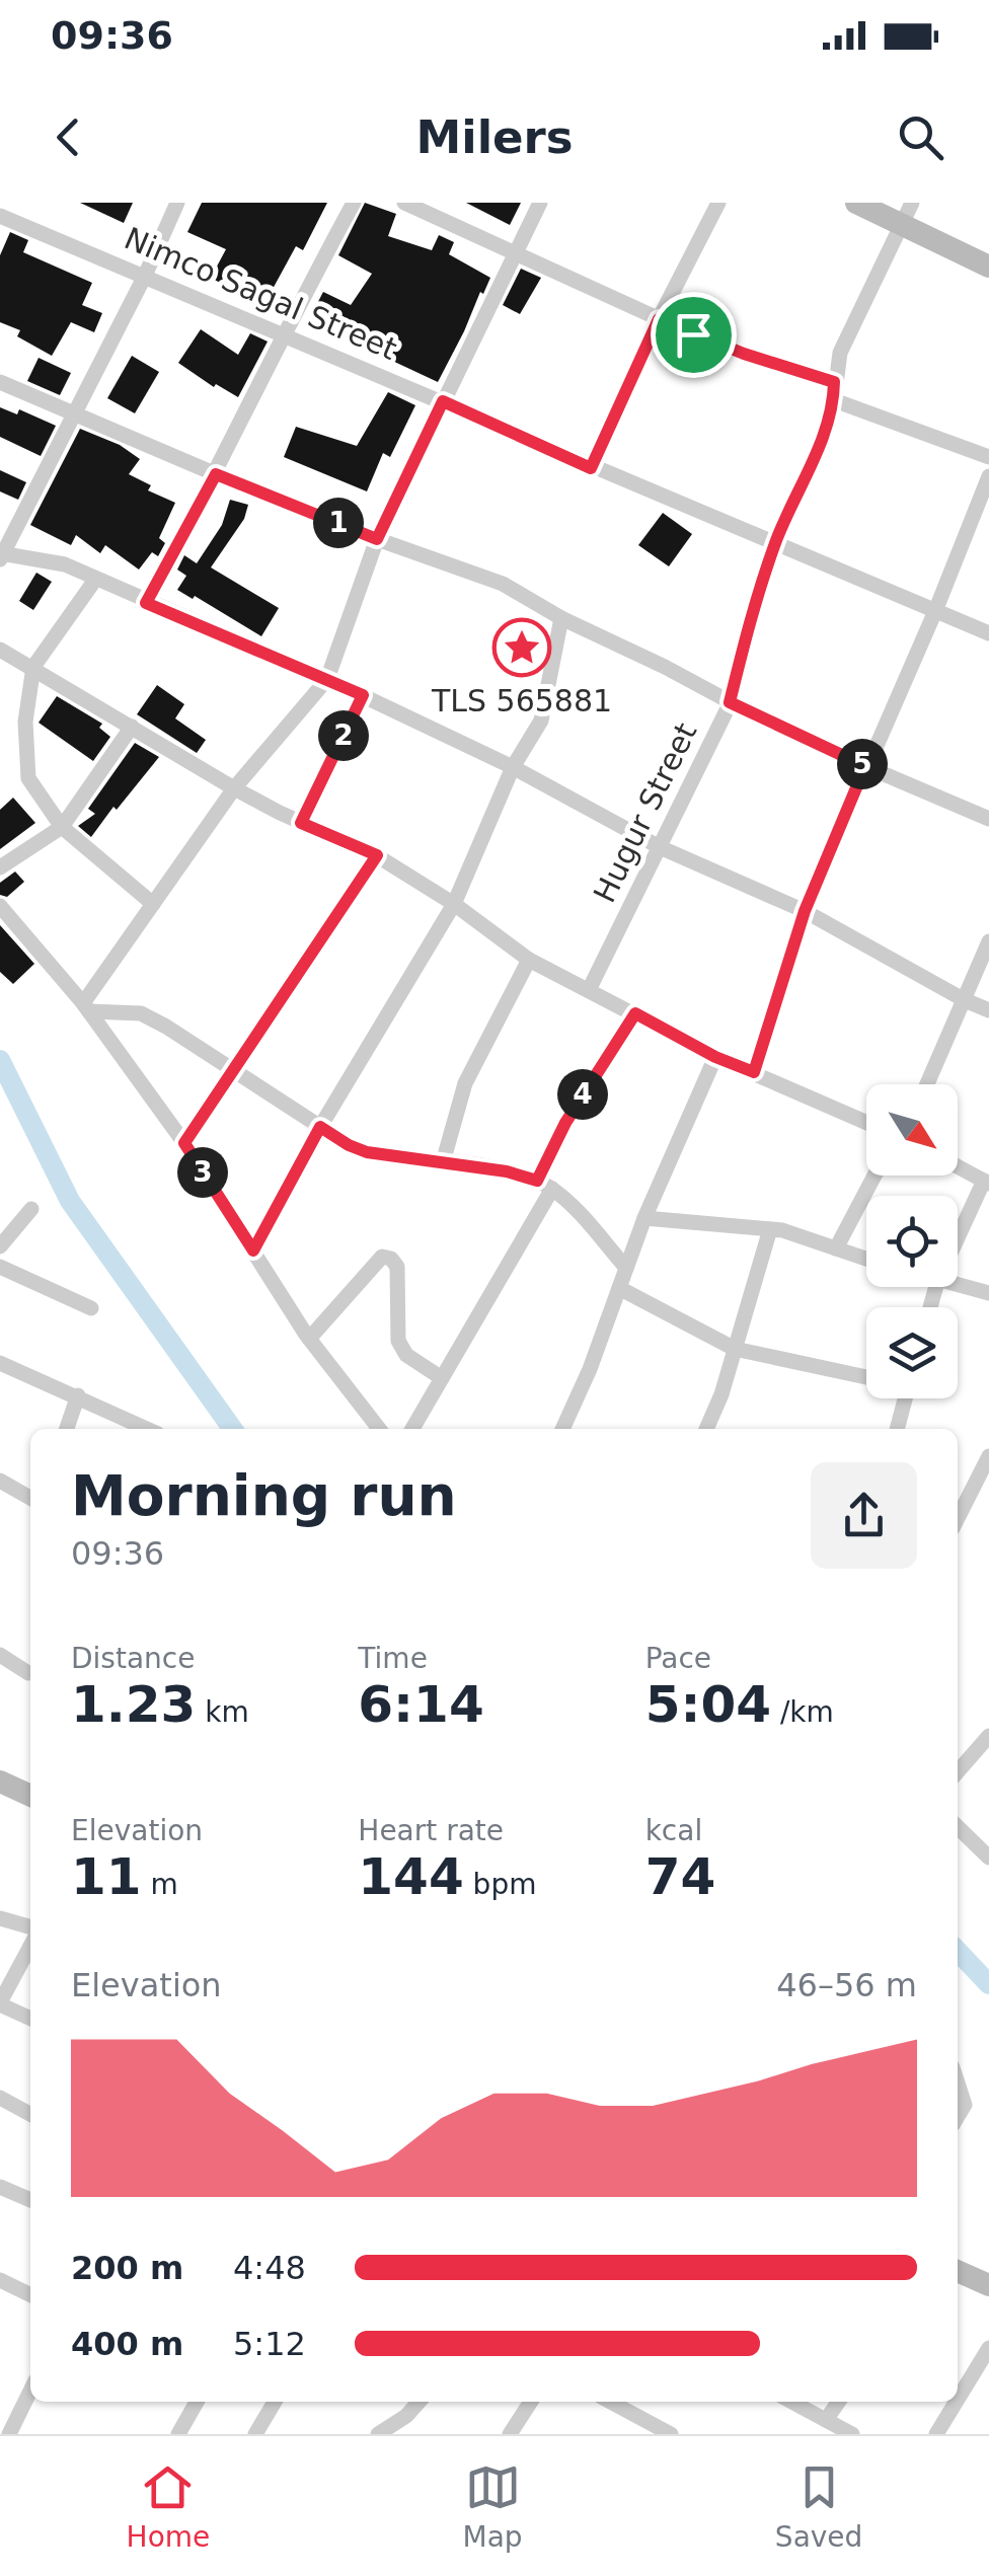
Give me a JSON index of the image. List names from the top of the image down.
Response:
{
  "streets": {
    "street": ["Nimco Sagal Street", "Hugur Street"]
  },
  "crossings": [
    ["Nimco Sagal Street", "Hugur Street"]
  ],
  "places": {
    "place": ["TLS 565881"]
  },
  "north": "bottom right",
  "page": {
    "status": "09:36",
    "header": "Milers",
    "pins": [
      "1",
      "2",
      "5",
      "4",
      "3"
    ],
    "heading": ["Morning run", "09:36"],
    "stats": [
      ["Distance", "1.23 km"],
      ["Time", "6:14"],
      ["Pace", "5:04 /km"],
      ["Elevation", "11 m"],
      ["Heart rate", "144 bpm"],
      ["kcal", "74"]
    ],
    "chart": ["Elevation", "46–56 m"],
    "list": [
      {
        "name": "200 m",
        "note": "4:48"
      },
      {
        "name": "400 m",
        "note": "5:12"
      }
    ],
    "tabs": ["Home", "Map", "Saved"]
  }
}
